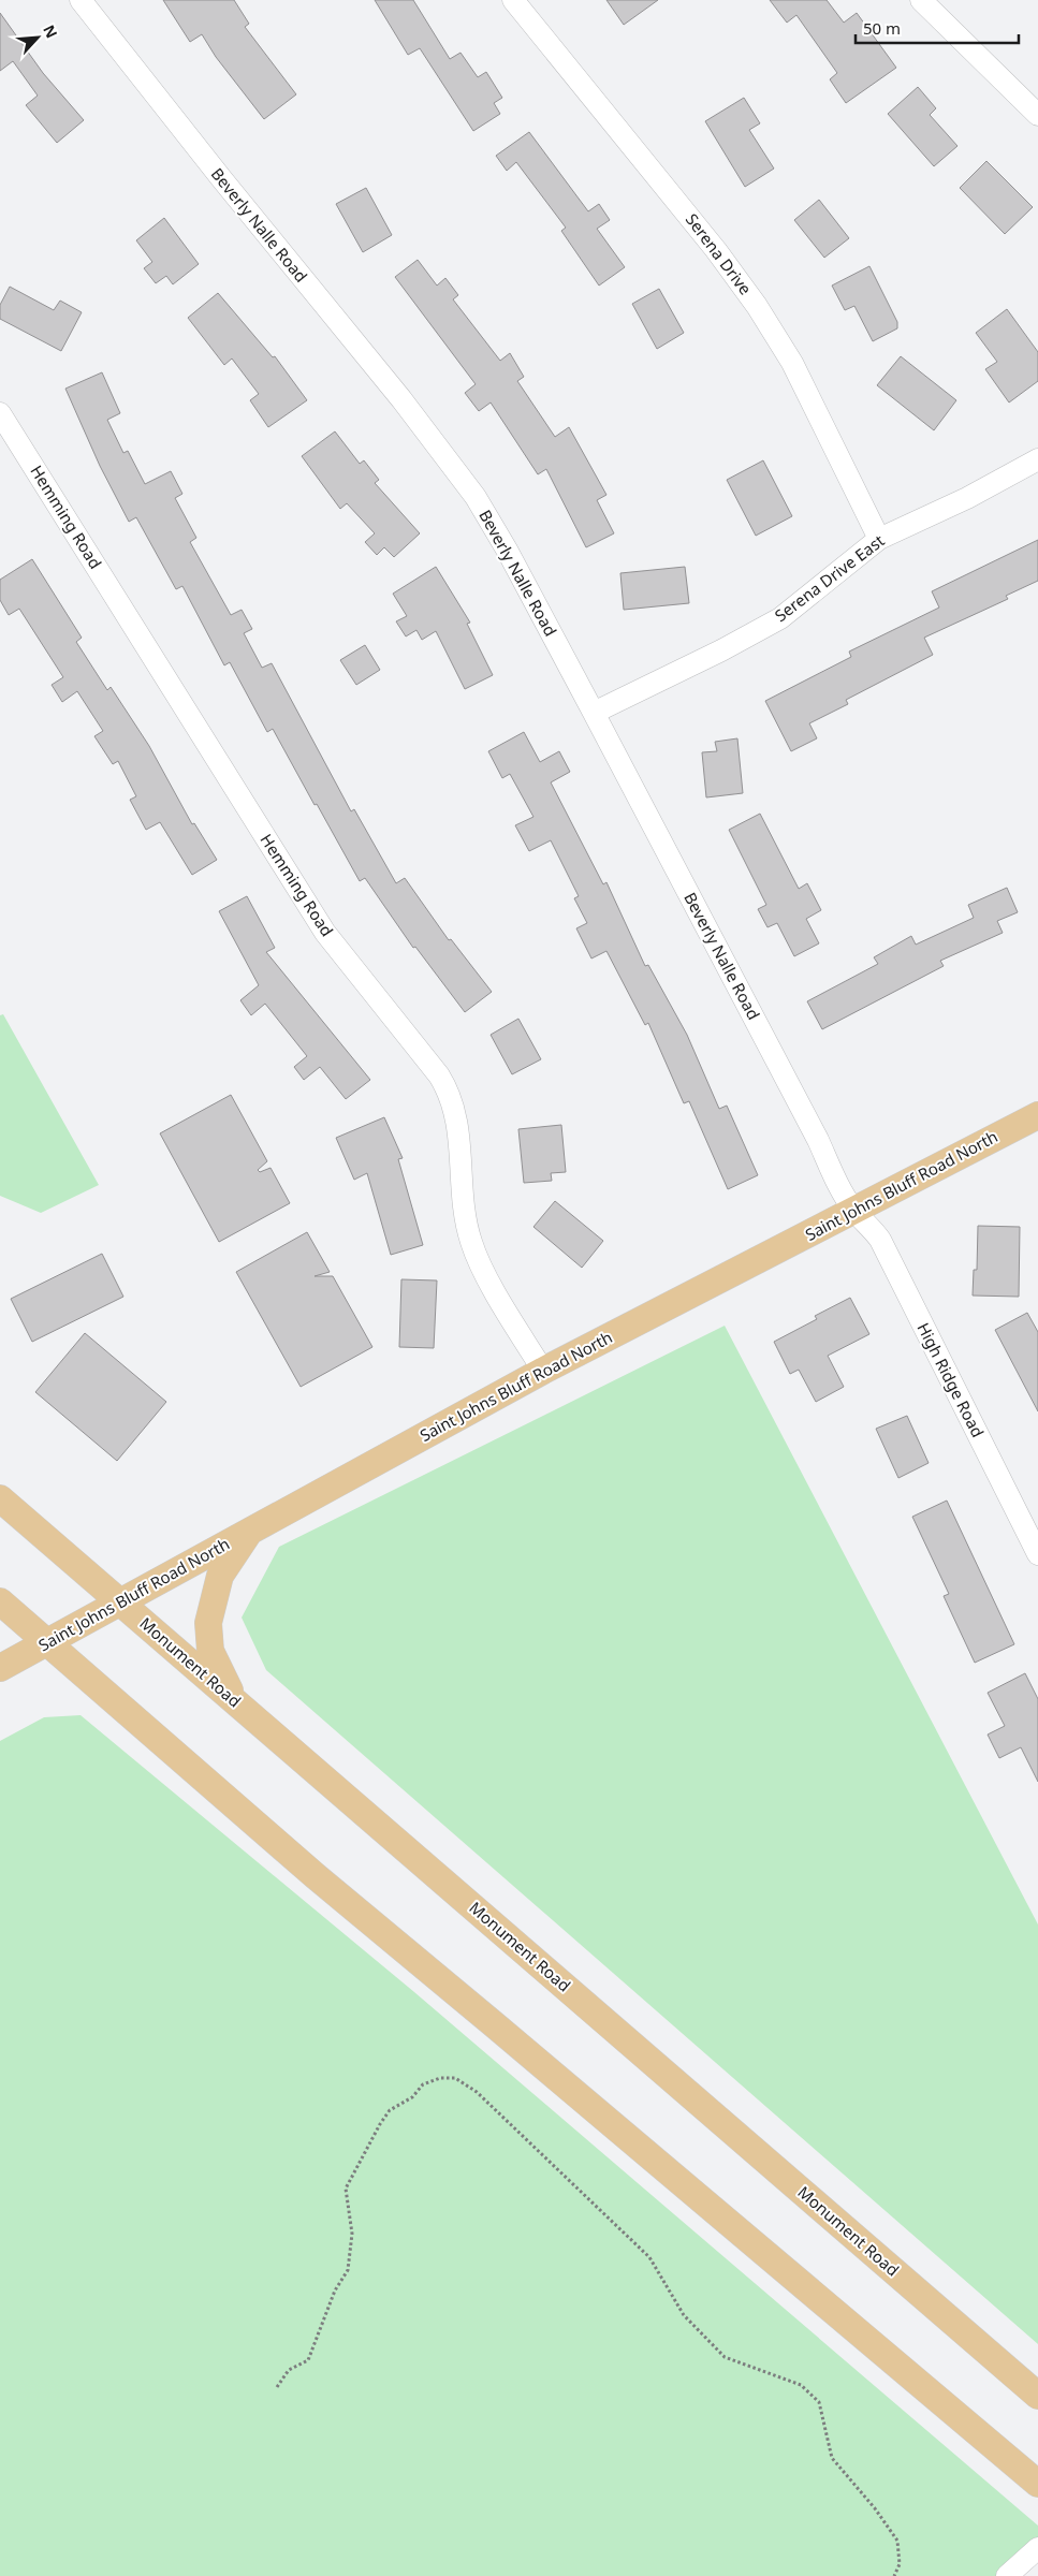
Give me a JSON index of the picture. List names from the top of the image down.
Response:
{
  "streets": {
    "main road": ["Saint Johns Bluff Road North", "Monument Road"],
    "street": [
      "Beverly Nalle Road",
      "Serena Drive",
      "Hemming Road",
      "Serena Drive East",
      "High Ridge Road"
    ]
  },
  "crossings": [
    ["Beverly Nalle Road", "Serena Drive East"],
    ["Beverly Nalle Road", "Saint Johns Bluff Road North"],
    ["Beverly Nalle Road", "High Ridge Road"],
    ["Serena Drive", "Serena Drive East"],
    ["Hemming Road", "Saint Johns Bluff Road North"],
    ["Saint Johns Bluff Road North", "High Ridge Road"],
    ["Saint Johns Bluff Road North", "Monument Road"]
  ],
  "scale_bar": "50 m",
  "north": "top right"
}
